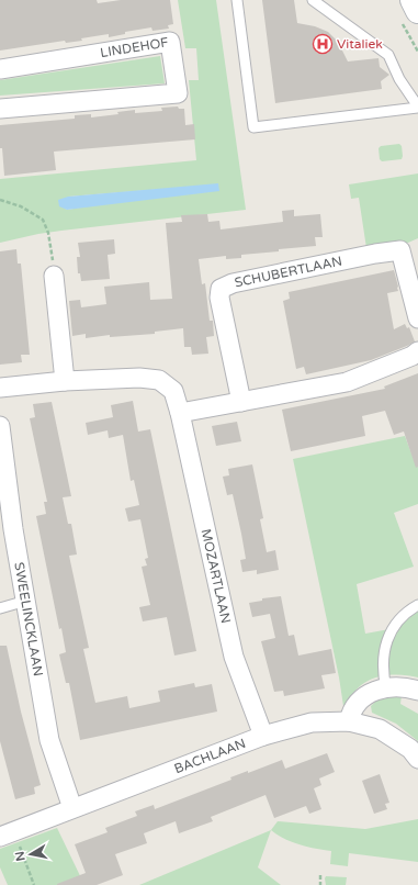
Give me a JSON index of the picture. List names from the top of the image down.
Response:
{
  "streets": {
    "street": [
      "LINDEHOF",
      "SCHUBERTLAAN",
      "MOZARTLAAN",
      "SWEELINCKLAAN",
      "BACHLAAN"
    ]
  },
  "crossings": [
    ["MOZARTLAAN", "BACHLAAN"],
    ["SWEELINCKLAAN", "BACHLAAN"]
  ],
  "places": {
    "hospital": ["Vitaliek"]
  },
  "north": "left"
}
